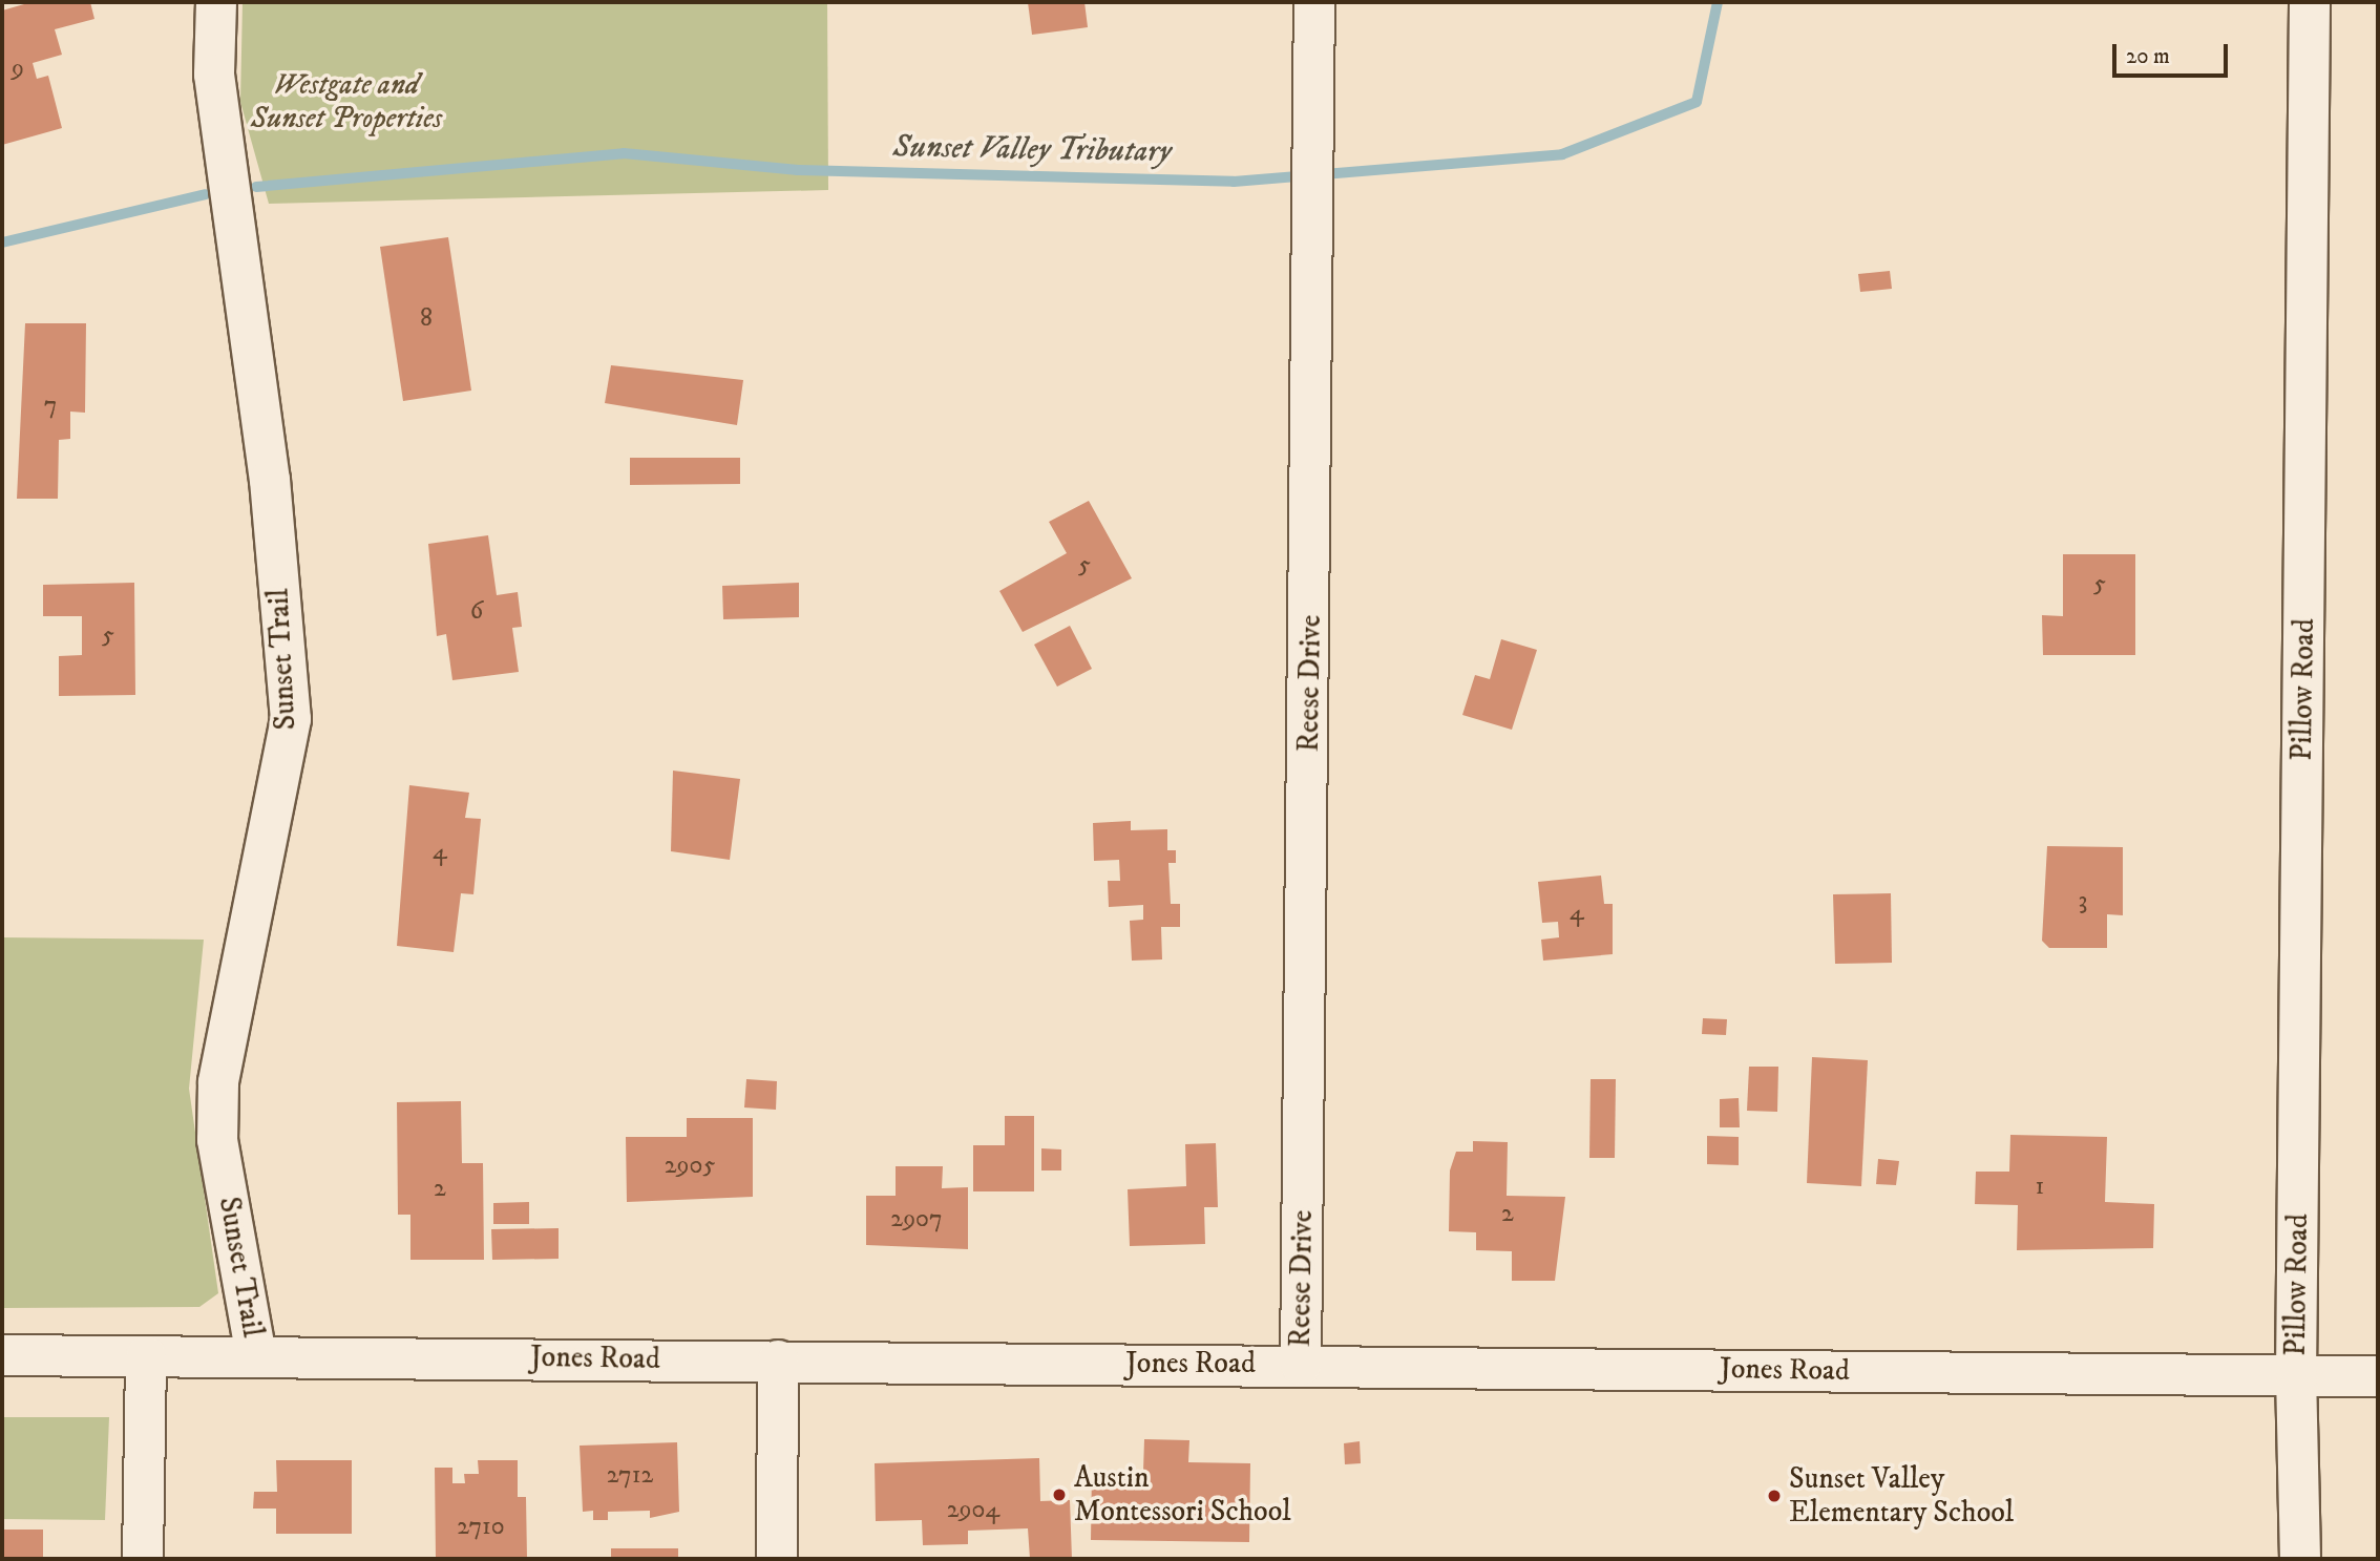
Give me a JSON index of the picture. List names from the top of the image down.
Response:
{
  "streets": {
    "street": [
      "Sunset Trail",
      "Reese Drive",
      "Pillow Road",
      "Jones Road"
    ]
  },
  "crossings": [
    ["Sunset Trail", "Jones Road"],
    ["Reese Drive", "Jones Road"],
    ["Pillow Road", "Jones Road"]
  ],
  "water": ["Sunset Valley Tributary"],
  "parks": ["Westgate and Sunset Properties"],
  "places": ["Austin Montessori School", "Sunset Valley Elementary School"],
  "house_numbers": [
    "9",
    "8",
    "7",
    "5",
    "5",
    "6",
    "5",
    "4",
    "3",
    "4",
    "2905",
    "1",
    "2",
    "2",
    "2907",
    "2712",
    "2904",
    "2710"
  ],
  "scale_bar": "20 m"
}
